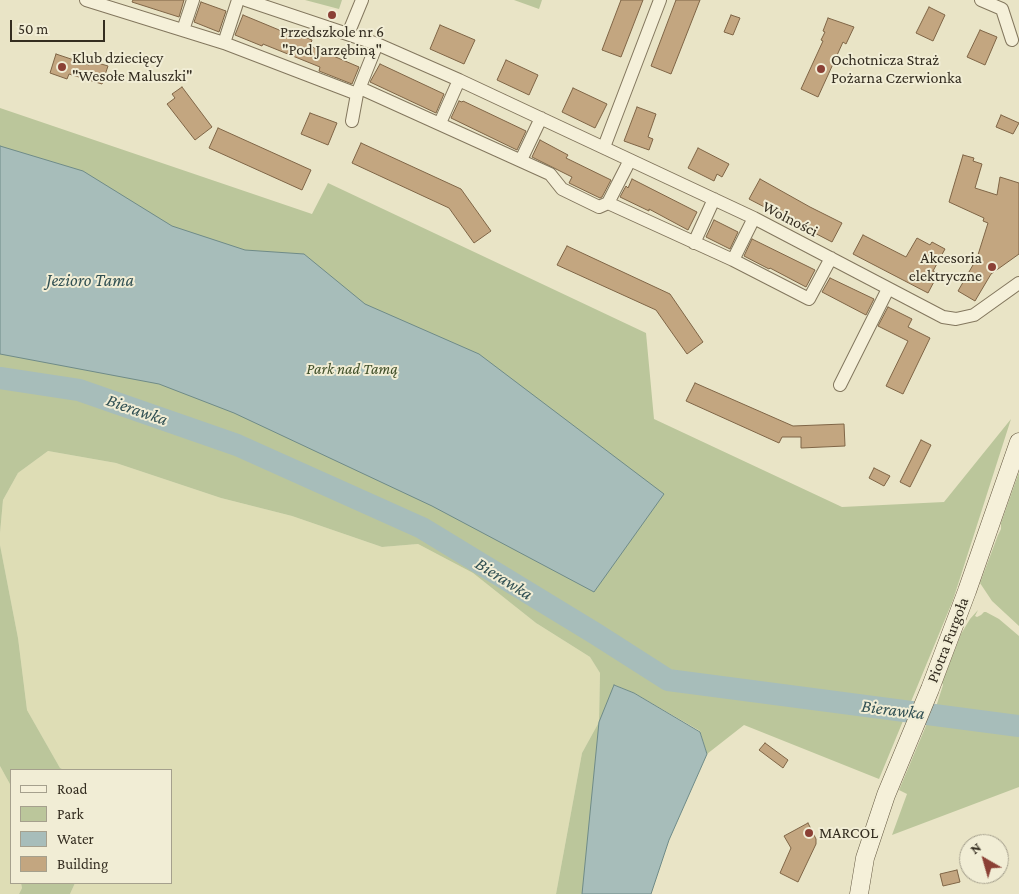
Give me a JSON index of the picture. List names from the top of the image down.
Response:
{
  "streets": {
    "main road": ["Piotra Furgoła"],
    "street": ["Wolności"]
  },
  "water": ["Jezioro Tama", "Bierawka"],
  "parks": ["Park nad Tamą"],
  "places": [
    "Przedszkole nr 6 \"Pod Jarzębiną\"",
    "Klub dziecięcy \"Wesołe Maluszki\"",
    "Ochotnicza Straż Pożarna Czerwionka",
    "Akcesoria elektryczne",
    "MARCOL"
  ],
  "legend": [
    "Road",
    "Park",
    "Water",
    "Building"
  ],
  "scale_bar": "50 m",
  "north": "top left"
}
